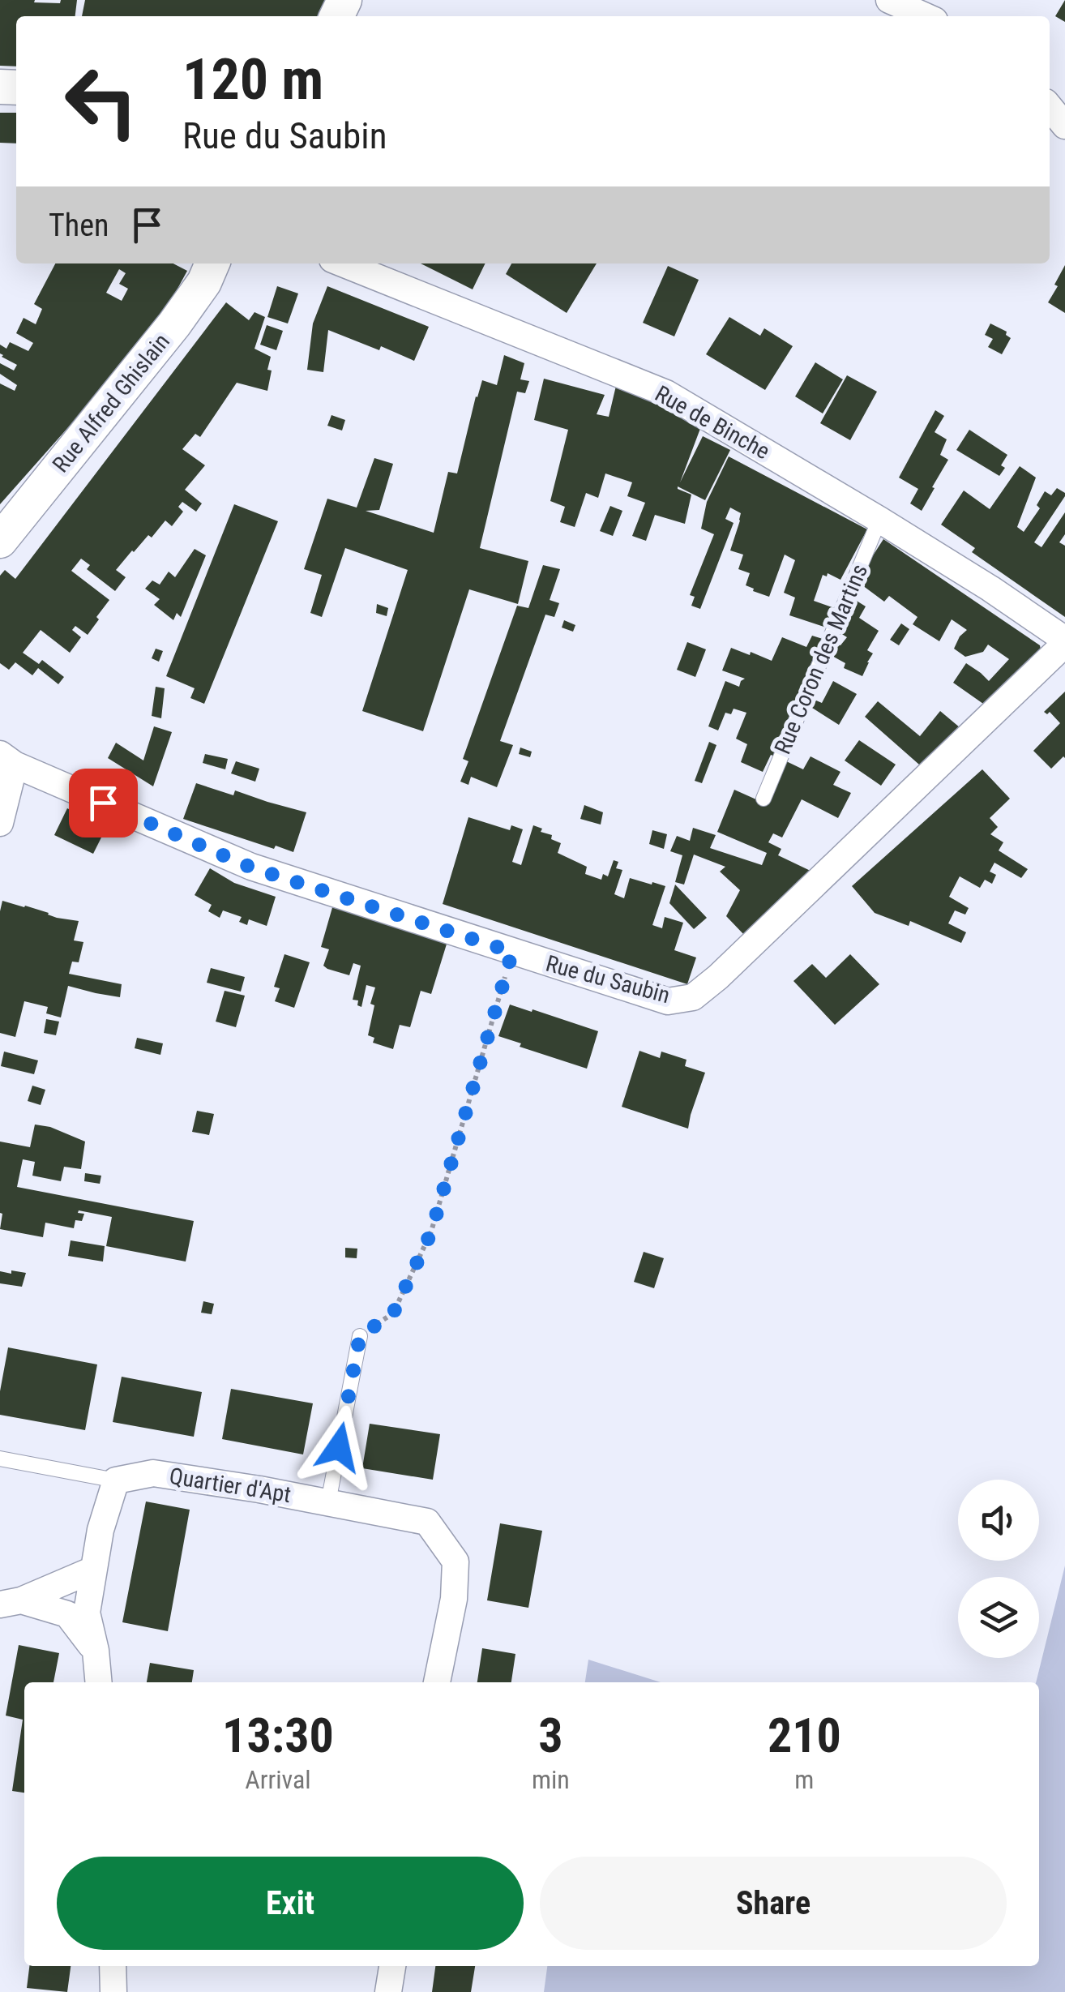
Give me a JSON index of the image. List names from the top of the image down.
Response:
{
  "streets": {
    "street": [
      "Rue Alfred Ghislain",
      "Rue de Binche",
      "Rue du Saubin",
      "Quartier d'Apt"
    ],
    "lane": ["Rue Coron des Martins"]
  },
  "crossings": [
    ["Rue de Binche", "Rue Coron des Martins"],
    ["Rue de Binche", "Rue du Saubin"]
  ],
  "page": {
    "turn": ["120 m", "Rue du Saubin"],
    "then": "Then",
    "eta": [
      "13:30",
      "Arrival",
      "3",
      "min",
      "210",
      "m"
    ],
    "buttons": ["Exit", "Share"]
  }
}
